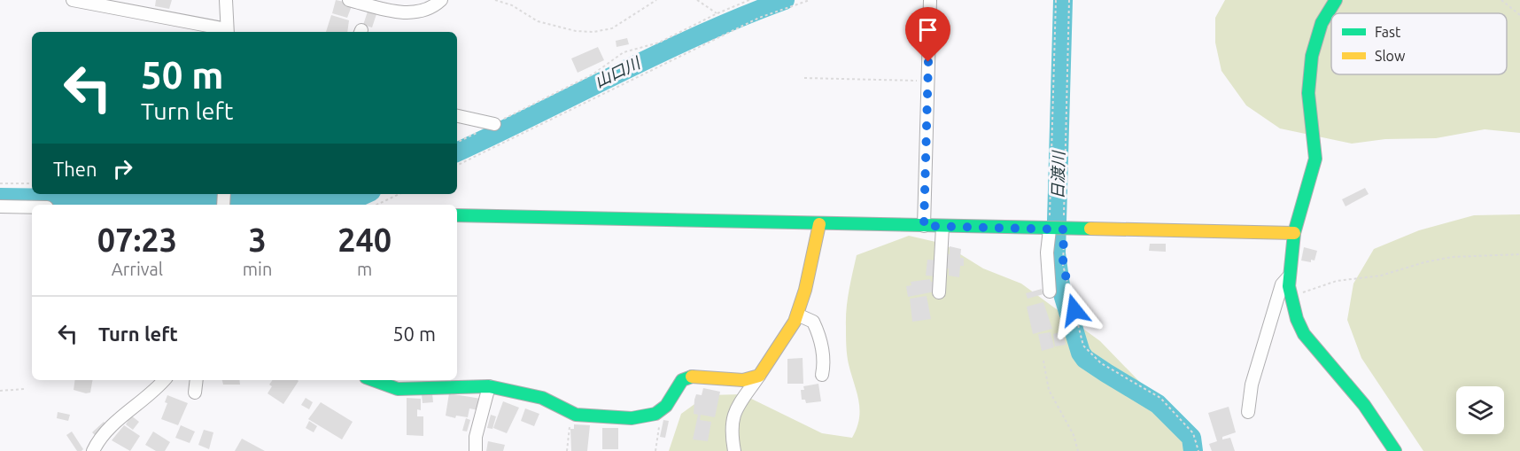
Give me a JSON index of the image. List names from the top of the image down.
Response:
{
  "water": ["山口川", "日渡川"],
  "legend": ["Fast", "Slow"],
  "page": {
    "turn": ["50 m", "Turn left"],
    "then": "Then",
    "eta": [
      "07:23",
      "Arrival",
      "3",
      "min",
      "240",
      "m"
    ],
    "list": [
      {
        "name": "Turn left",
        "value": "50 m"
      }
    ]
  }
}
